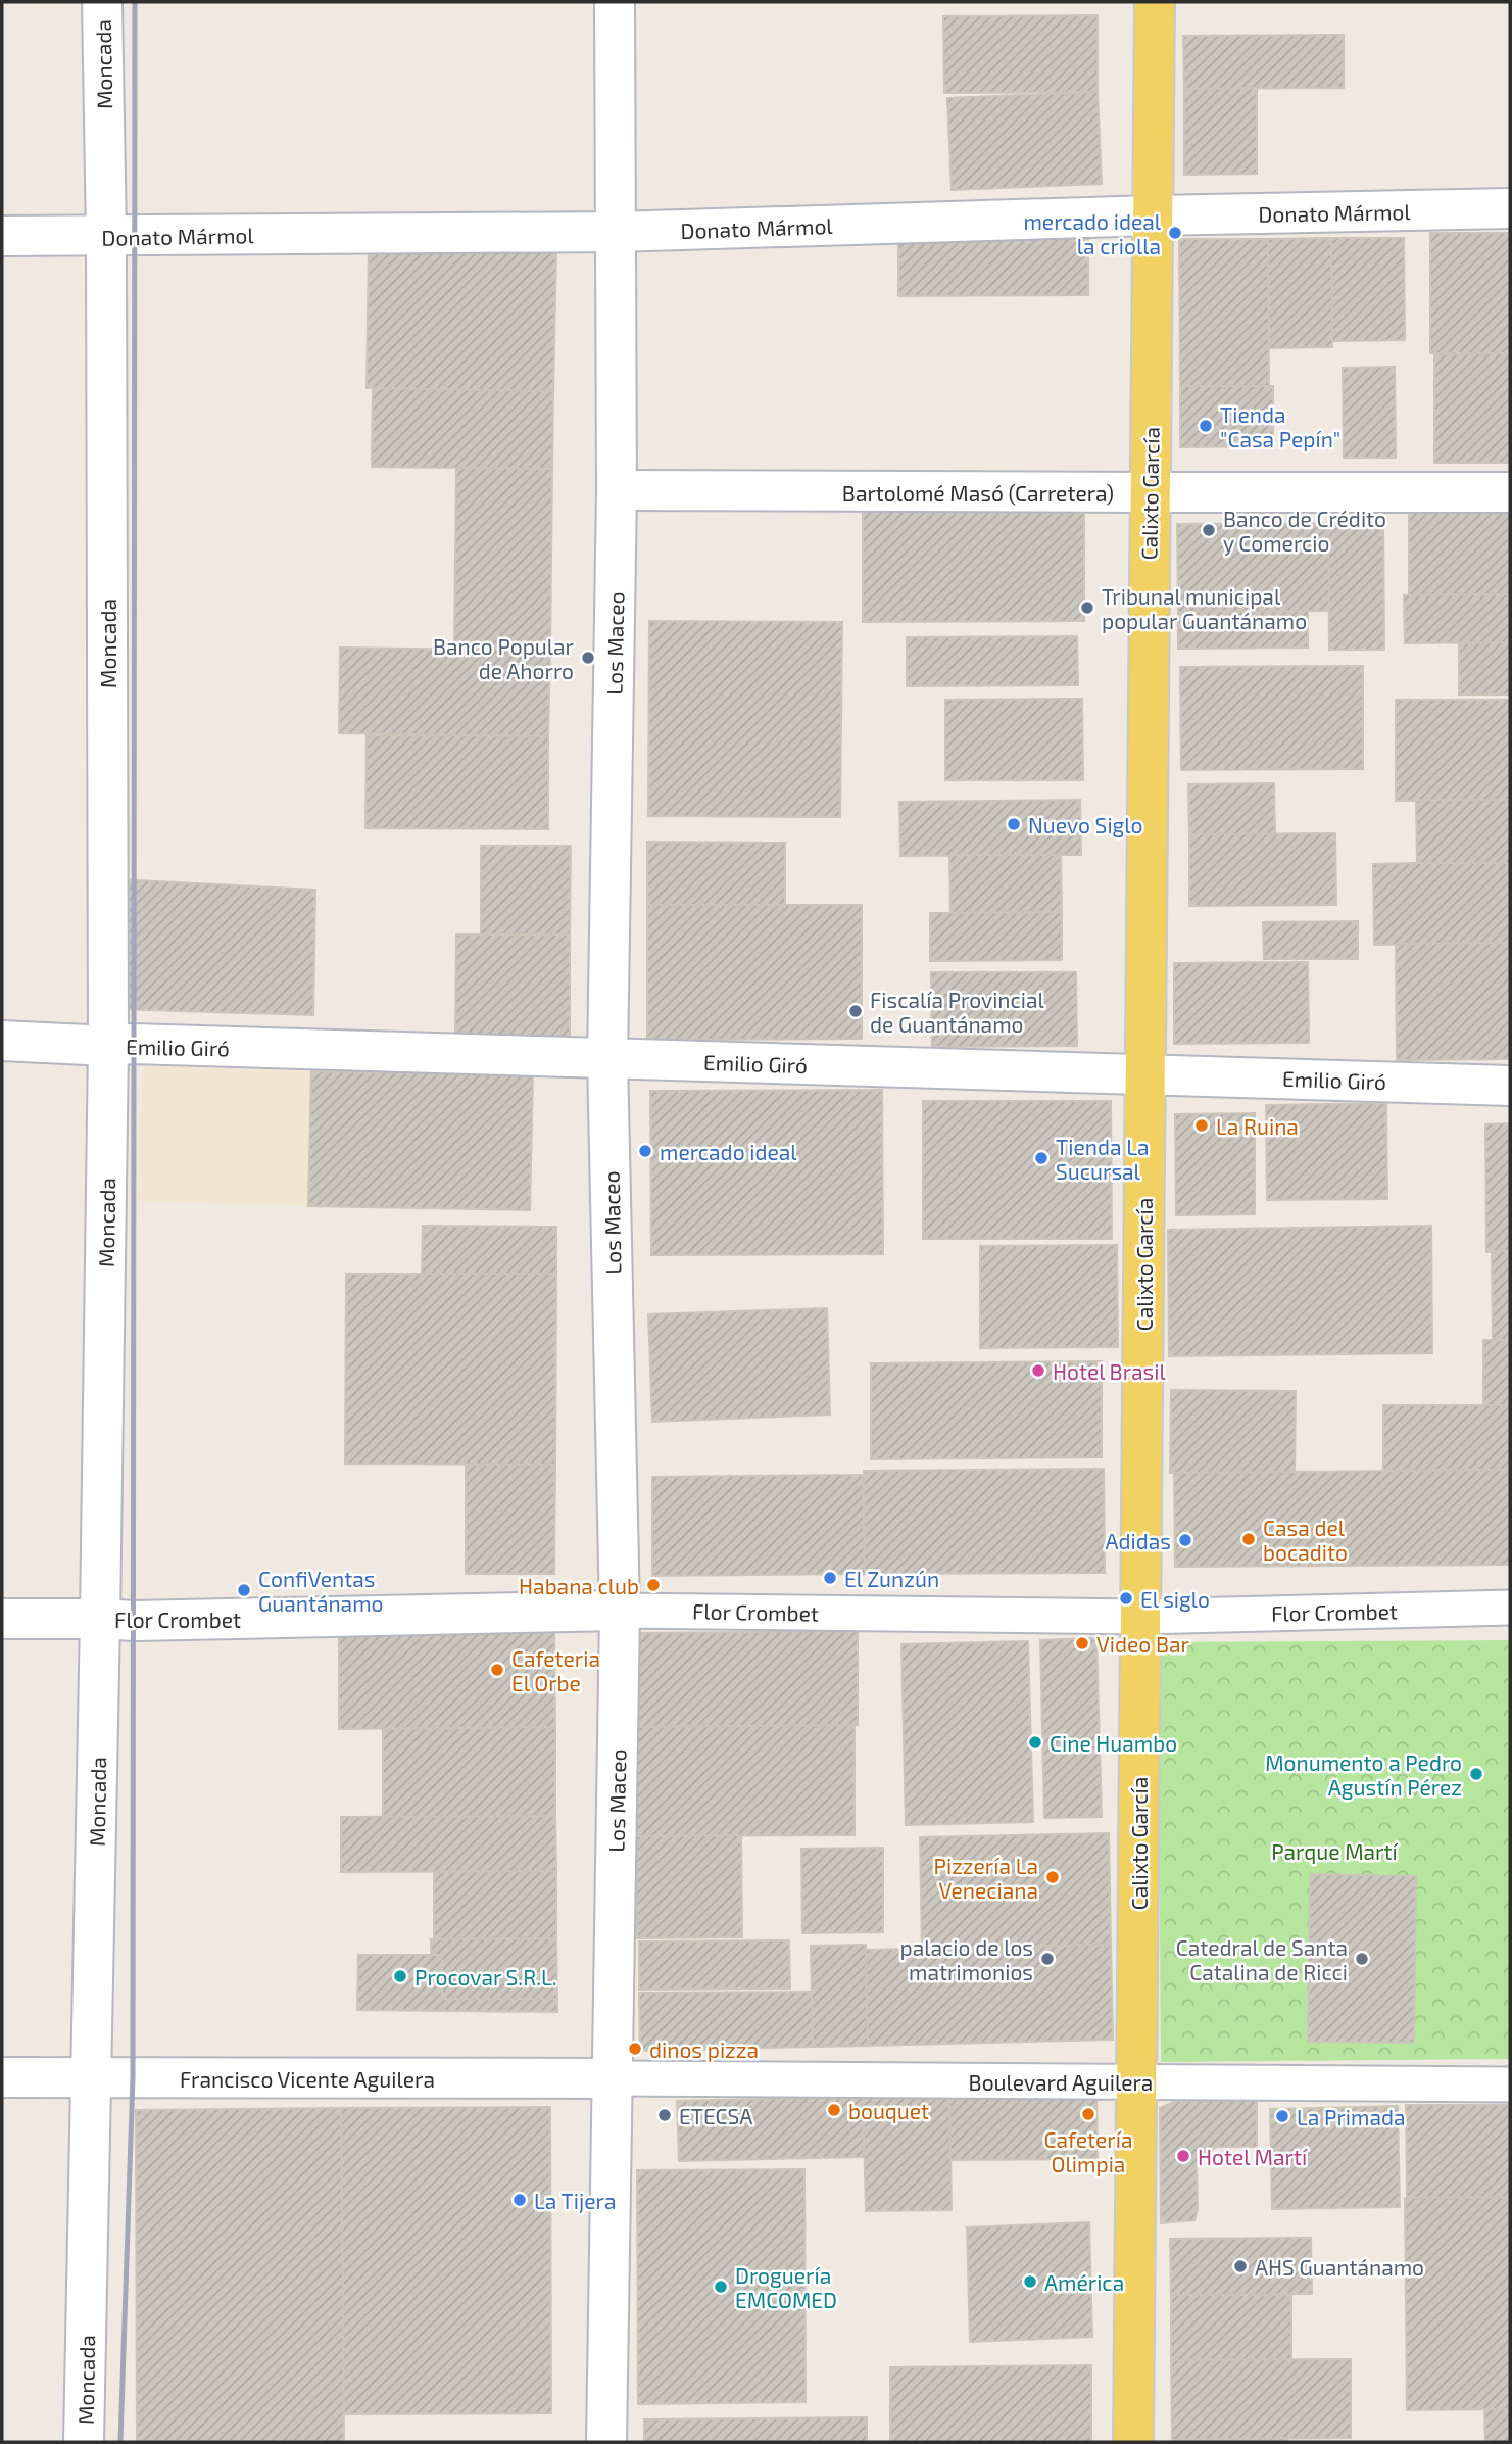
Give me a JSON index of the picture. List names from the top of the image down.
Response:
{
  "streets": {
    "main road": [
      "Moncada",
      "Donato Mármol",
      "Bartolomé Masó (Carretera)",
      "Calixto García",
      "Los Maceo",
      "Emilio Giró",
      "Flor Crombet",
      "Francisco Vicente Aguilera"
    ],
    "street": ["Boulevard Aguilera"]
  },
  "crossings": [
    ["Moncada", "Donato Mármol"],
    ["Moncada", "Emilio Giró"],
    ["Moncada", "Flor Crombet"],
    ["Moncada", "Francisco Vicente Aguilera"],
    ["Donato Mármol", "Calixto García"],
    ["Donato Mármol", "Los Maceo"],
    ["Bartolomé Masó (Carretera)", "Calixto García"],
    ["Bartolomé Masó (Carretera)", "Los Maceo"],
    ["Calixto García", "Emilio Giró"],
    ["Calixto García", "Flor Crombet"],
    ["Calixto García", "Boulevard Aguilera"],
    ["Los Maceo", "Emilio Giró"],
    ["Los Maceo", "Flor Crombet"],
    ["Los Maceo", "Francisco Vicente Aguilera"],
    ["Los Maceo", "Boulevard Aguilera"],
    ["Francisco Vicente Aguilera", "Boulevard Aguilera"]
  ],
  "parks": ["Parque Martí"],
  "places": [
    "mercado ideal la criolla",
    "Tienda \"Casa Pepín\"",
    "Banco de Crédito y Comercio",
    "Tribunal municipal popular Guantánamo",
    "Banco Popular de Ahorro",
    "Nuevo Siglo",
    "Fiscalía Provincial de Guantánamo",
    "La Ruina",
    "mercado ideal",
    "Tienda La Sucursal",
    "Hotel Brasil",
    "Casa del bocadito",
    "Adidas",
    "El Zunzún",
    "Habana club",
    "ConfiVentas Guantánamo",
    "El siglo",
    "Video Bar",
    "Cafeteria El Orbe",
    "Cine Huambo",
    "Monumento a Pedro Agustín Pérez",
    "Pizzería La Veneciana",
    "palacio de los matrimonios",
    "Catedral de Santa Catalina de Ricci",
    "Procovar S.R.L.",
    "dinos pizza",
    "bouquet",
    "Cafetería Olimpia",
    "ETECSA",
    "La Primada",
    "Hotel Martí",
    "La Tijera",
    "AHS Guantánamo",
    "América",
    "Droguería EMCOMED"
  ]
}
